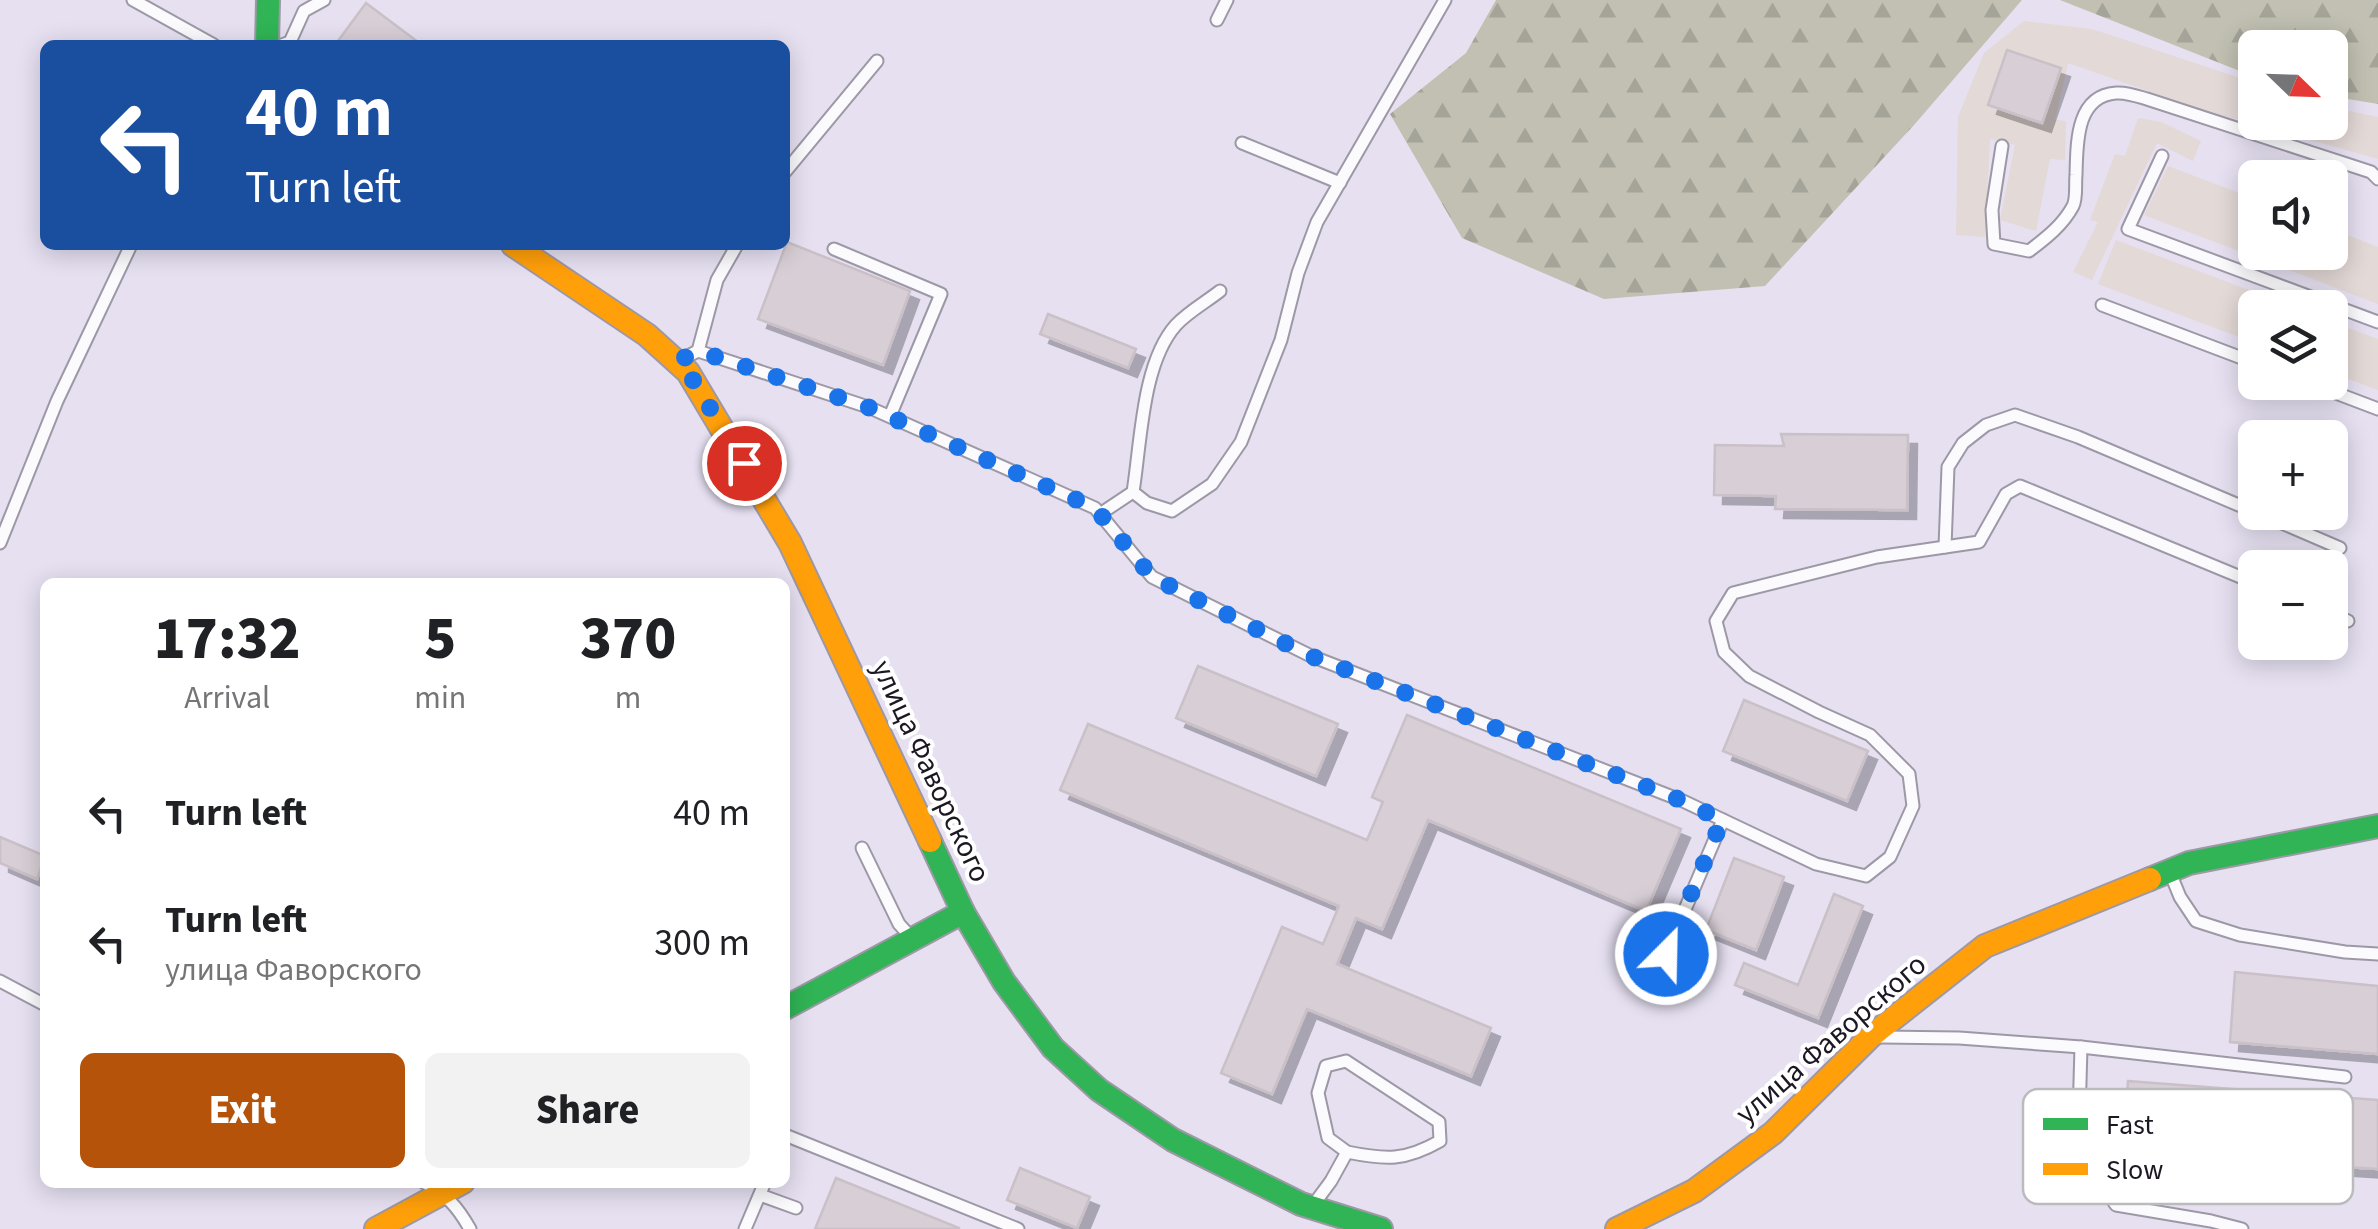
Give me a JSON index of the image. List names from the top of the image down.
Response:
{
  "streets": {
    "street": ["улица Фаворского"]
  },
  "legend": ["Fast", "Slow"],
  "north": "bottom right",
  "page": {
    "map_buttons": ["+", "−"],
    "turn": ["40 m", "Turn left"],
    "eta": [
      "17:32",
      "Arrival",
      "5",
      "min",
      "370",
      "m"
    ],
    "list": [
      {
        "name": "Turn left",
        "value": "40 m"
      },
      {
        "name": "Turn left",
        "note": "улица Фаворского",
        "value": "300 m"
      }
    ],
    "buttons": ["Exit", "Share"]
  }
}
